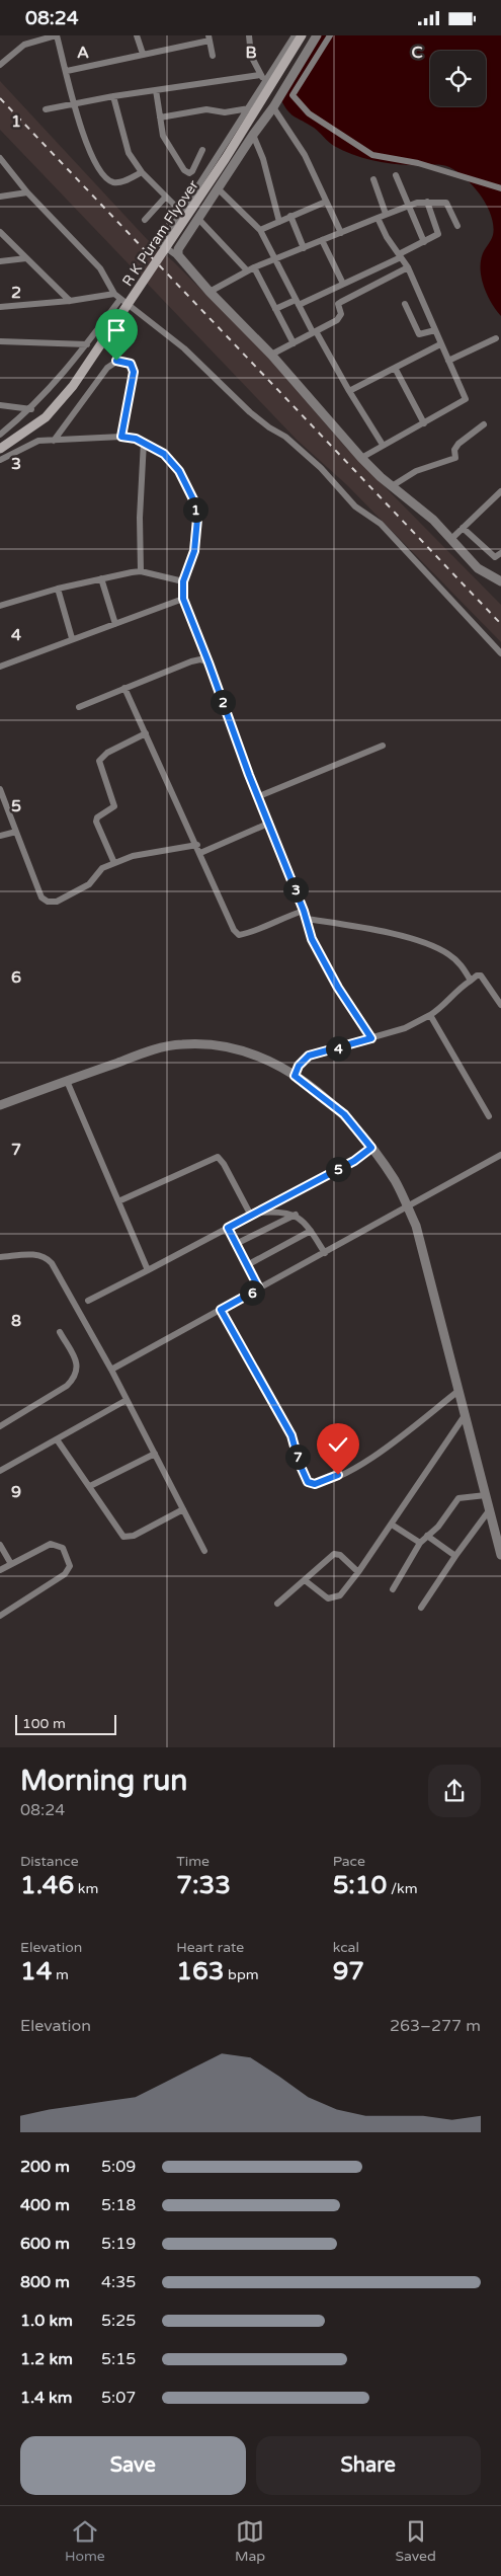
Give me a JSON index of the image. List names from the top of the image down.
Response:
{
  "streets": {
    "main road": ["R K Puram Flyover"]
  },
  "scale_bar": "100 m",
  "page": {
    "status": "08:24",
    "pins": [
      "1",
      "2",
      "3",
      "4",
      "5",
      "6",
      "7"
    ],
    "scale": "100 m",
    "heading": ["Morning run", "08:24"],
    "stats": [
      ["Distance", "1.46 km"],
      ["Time", "7:33"],
      ["Pace", "5:10 /km"],
      ["Elevation", "14 m"],
      ["Heart rate", "163 bpm"],
      ["kcal", "97"]
    ],
    "chart": ["Elevation", "263–277 m"],
    "list": [
      {
        "name": "200 m",
        "note": "5:09"
      },
      {
        "name": "400 m",
        "note": "5:18"
      },
      {
        "name": "600 m",
        "note": "5:19"
      },
      {
        "name": "800 m",
        "note": "4:35"
      },
      {
        "name": "1.0 km",
        "note": "5:25"
      },
      {
        "name": "1.2 km",
        "note": "5:15"
      },
      {
        "name": "1.4 km",
        "note": "5:07"
      }
    ],
    "buttons": ["Save", "Share"],
    "tabs": ["Home", "Map", "Saved"]
  },
  "grid": {
    "columns": ["A", "B", "C"],
    "rows": [
      "1",
      "2",
      "3",
      "4",
      "5",
      "6",
      "7",
      "8",
      "9"
    ]
  }
}
